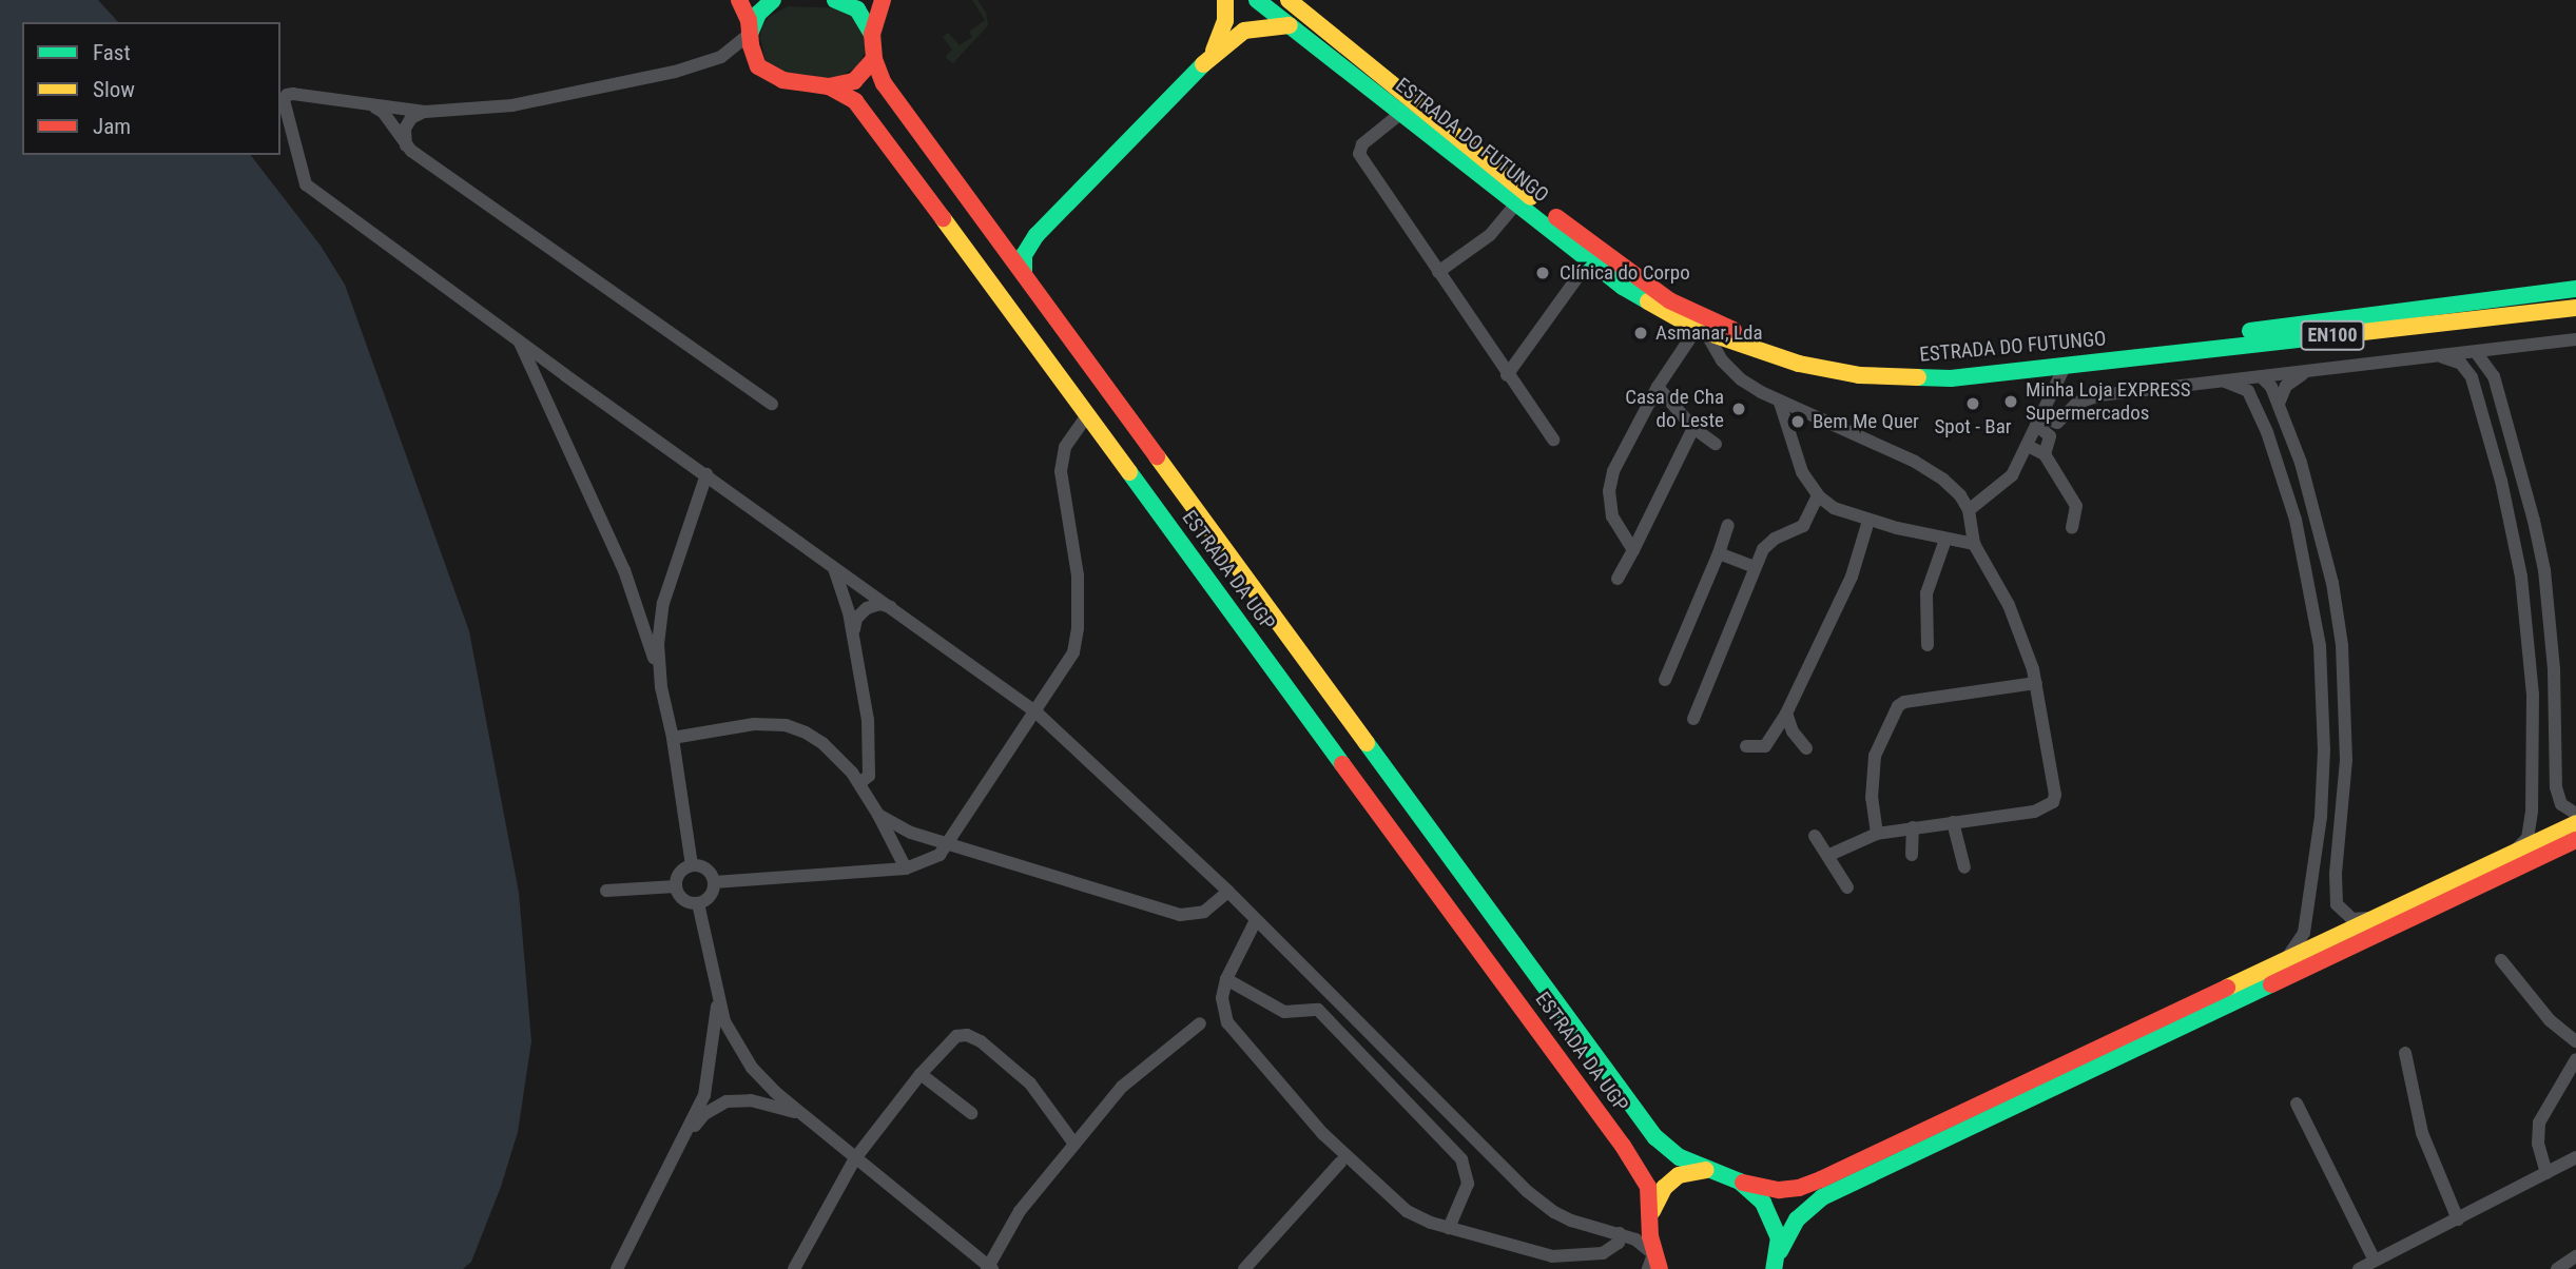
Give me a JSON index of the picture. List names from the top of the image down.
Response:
{
  "streets": {
    "main road": ["ESTRADA DO FUTUNGO", "EN100", "ESTRADA DA UGP"]
  },
  "places": [
    "Clínica do Corpo",
    "Asmanar, Lda",
    "Minha Loja EXPRESS Supermercados",
    "Spot - Bar",
    "Casa de Cha do Leste",
    "Bem Me Quer"
  ],
  "legend": ["Fast", "Slow", "Jam"]
}
